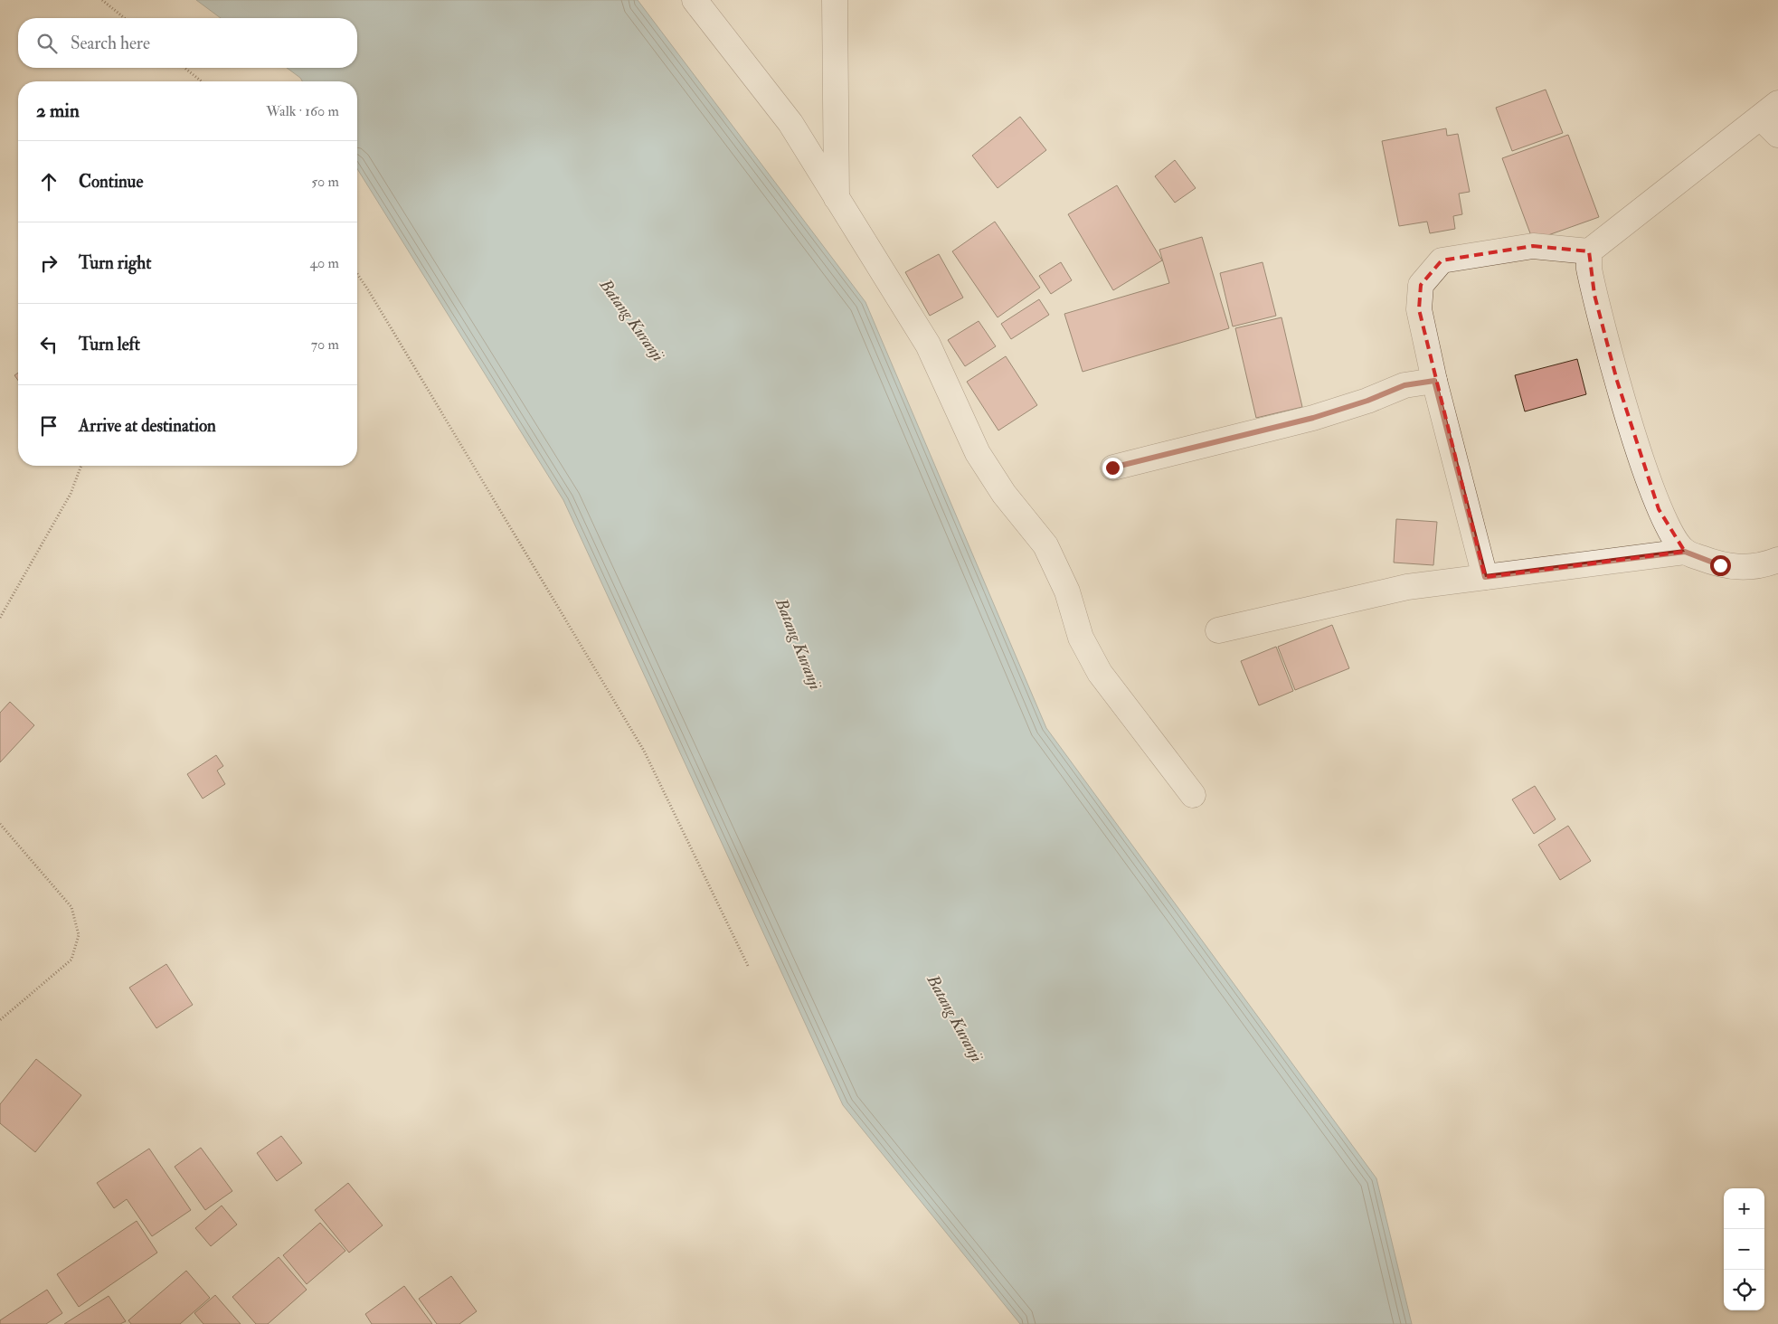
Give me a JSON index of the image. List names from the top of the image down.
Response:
{
  "water": ["Batang Kuranji"],
  "page": {
    "search": "Search here",
    "heading": ["2 min", "Walk · 160 m"],
    "list": [
      ["Continue", "50 m"],
      ["Turn right", "40 m"],
      ["Turn left", "70 m"],
      "Arrive at destination"
    ],
    "map_buttons": ["+", "−"]
  }
}
